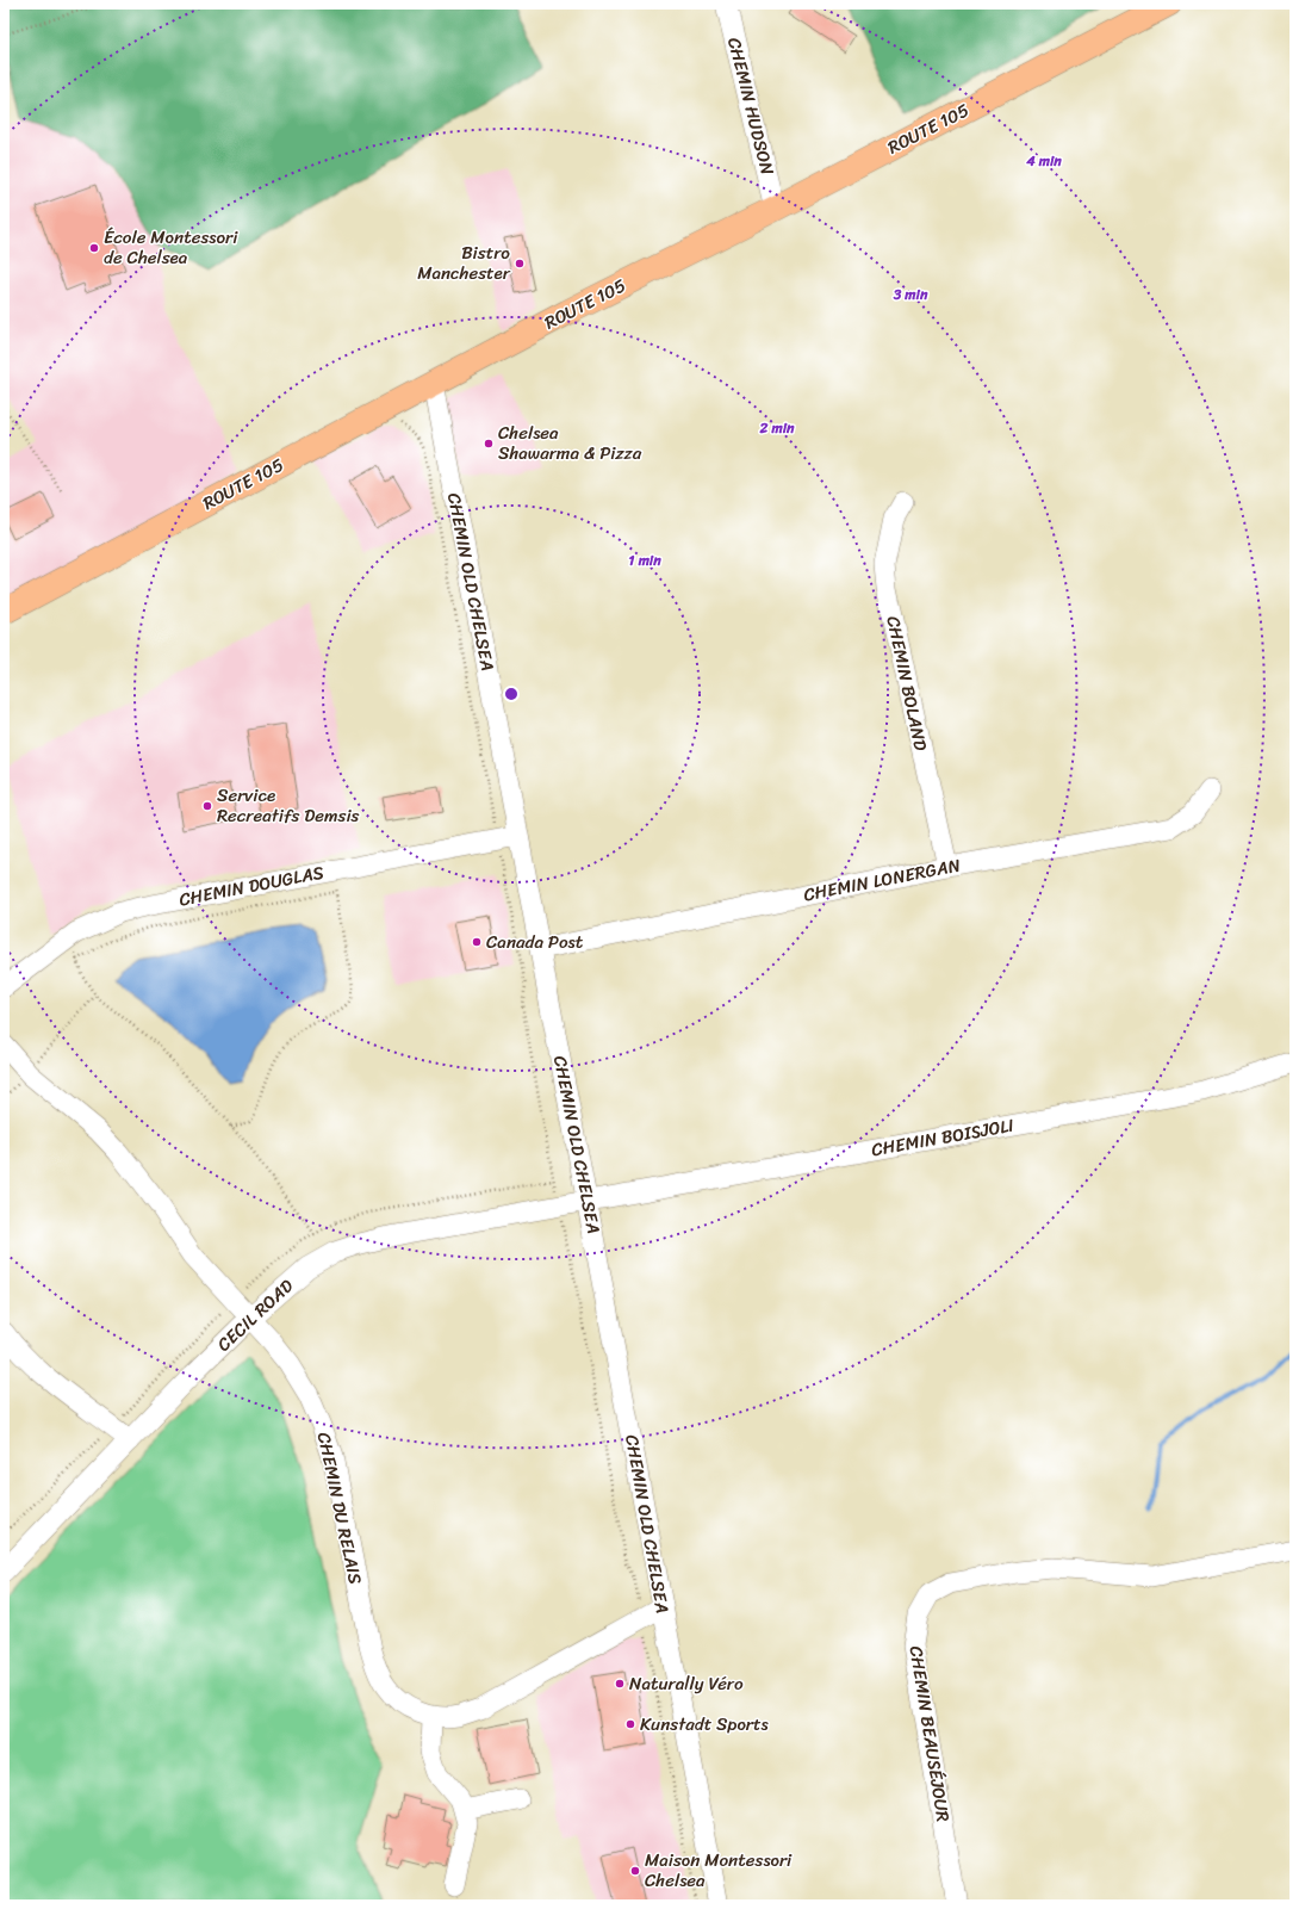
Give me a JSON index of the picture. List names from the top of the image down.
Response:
{
  "streets": {
    "main road": ["ROUTE 105"],
    "street": [
      "CHEMIN HUDSON",
      "CHEMIN OLD CHELSEA",
      "CHEMIN BOLAND",
      "CHEMIN LONERGAN",
      "CHEMIN DOUGLAS",
      "CHEMIN BOISJOLI",
      "CECIL ROAD",
      "CHEMIN DU RELAIS",
      "CHEMIN BEAUSÉJOUR"
    ]
  },
  "crossings": [
    ["CHEMIN HUDSON", "ROUTE 105"],
    ["ROUTE 105", "CHEMIN OLD CHELSEA"],
    ["CHEMIN OLD CHELSEA", "CHEMIN LONERGAN"],
    ["CHEMIN OLD CHELSEA", "CHEMIN DOUGLAS"],
    ["CHEMIN OLD CHELSEA", "CHEMIN BOISJOLI"],
    ["CHEMIN OLD CHELSEA", "CECIL ROAD"],
    ["CHEMIN OLD CHELSEA", "CHEMIN DU RELAIS"],
    ["CHEMIN BOLAND", "CHEMIN LONERGAN"],
    ["CHEMIN BOISJOLI", "CECIL ROAD"],
    ["CECIL ROAD", "CHEMIN DU RELAIS"]
  ],
  "places": [
    "École Montessori de Chelsea",
    "Bistro Manchester",
    "Chelsea Shawarma & Pizza",
    "Service Recreatifs Demsis",
    "Canada Post",
    "Naturally Véro",
    "Kunstadt Sports",
    "Maison Montessori Chelsea"
  ],
  "rings": [
    "4 min",
    "3 min",
    "2 min",
    "1 min"
  ]
}
